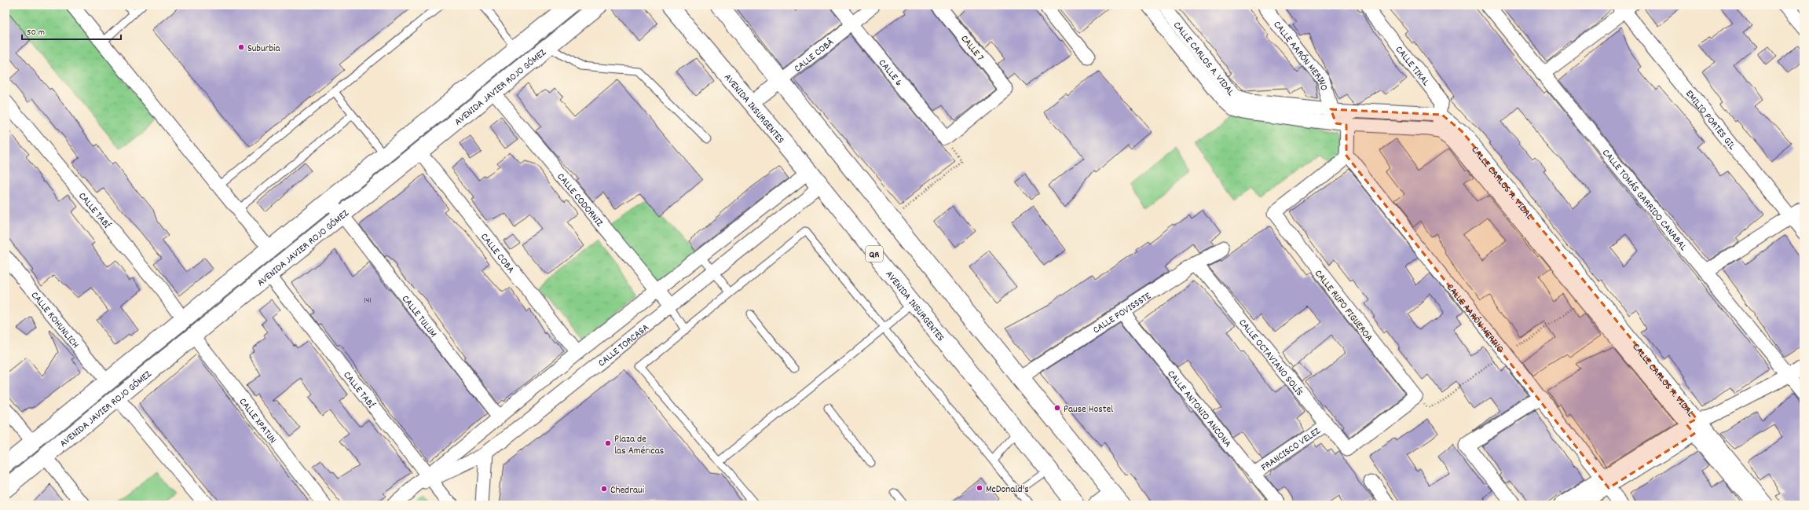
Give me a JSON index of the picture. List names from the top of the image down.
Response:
{
  "streets": {
    "main road": ["AVENIDA JAVIER ROJO GÓMEZ", "AVENIDA INSURGENTES", "QR"],
    "street": [
      "CALLE 7",
      "CALLE COBÁ",
      "CALLE AARÓN MERINO",
      "CALLE CARLOS A. VIDAL",
      "CALLE TIKAL",
      "CALLE 6",
      "EMILIO PORTES GIL",
      "CALLE CODORNIZ",
      "CALLE TOMÁS GARRIDO CANABAL",
      "CALLE TABÍ",
      "CALLE COBA",
      "CALLE RUFO FIGUEROA",
      "CALLE FOVISSSTE",
      "CALLE TULUM",
      "CALLE KOHUNLICH",
      "CALLE TORCASA",
      "CALLE OCTAVIANO SOLÍS",
      "CALLE ANTONIO ANCONA",
      "CALLE XPATUN",
      "FRANCISCO VELEZ"
    ]
  },
  "crossings": [
    ["CALLE 7", "CALLE 6"],
    ["CALLE COBÁ", "CALLE 6"],
    ["CALLE COBÁ", "AVENIDA INSURGENTES"],
    ["CALLE AARÓN MERINO", "CALLE CARLOS A. VIDAL"],
    ["CALLE AARÓN MERINO", "CALLE RUFO FIGUEROA"],
    ["CALLE CARLOS A. VIDAL", "CALLE TIKAL"],
    ["AVENIDA JAVIER ROJO GÓMEZ", "CALLE CODORNIZ"],
    ["AVENIDA JAVIER ROJO GÓMEZ", "CALLE TABÍ"],
    ["AVENIDA JAVIER ROJO GÓMEZ", "CALLE COBA"],
    ["AVENIDA JAVIER ROJO GÓMEZ", "CALLE TULUM"],
    ["AVENIDA JAVIER ROJO GÓMEZ", "CALLE KOHUNLICH"],
    ["AVENIDA JAVIER ROJO GÓMEZ", "CALLE XPATUN"],
    ["AVENIDA INSURGENTES", "CALLE TORCASA"],
    ["CALLE CODORNIZ", "CALLE TORCASA"],
    ["CALLE TABÍ", "CALLE TORCASA"],
    ["CALLE COBA", "CALLE TORCASA"],
    ["CALLE RUFO FIGUEROA", "CALLE OCTAVIANO SOLÍS"],
    ["CALLE FOVISSSTE", "CALLE OCTAVIANO SOLÍS"],
    ["CALLE FOVISSSTE", "CALLE ANTONIO ANCONA"],
    ["CALLE TULUM", "CALLE TORCASA"],
    ["CALLE OCTAVIANO SOLÍS", "FRANCISCO VELEZ"],
    ["CALLE ANTONIO ANCONA", "FRANCISCO VELEZ"]
  ],
  "places": [
    "Suburbia",
    "Pause Hostel",
    "Plaza de las Américas",
    "McDonald's",
    "Chedraui"
  ],
  "house_numbers": ["141"],
  "scale_bar": "50 m"
}
